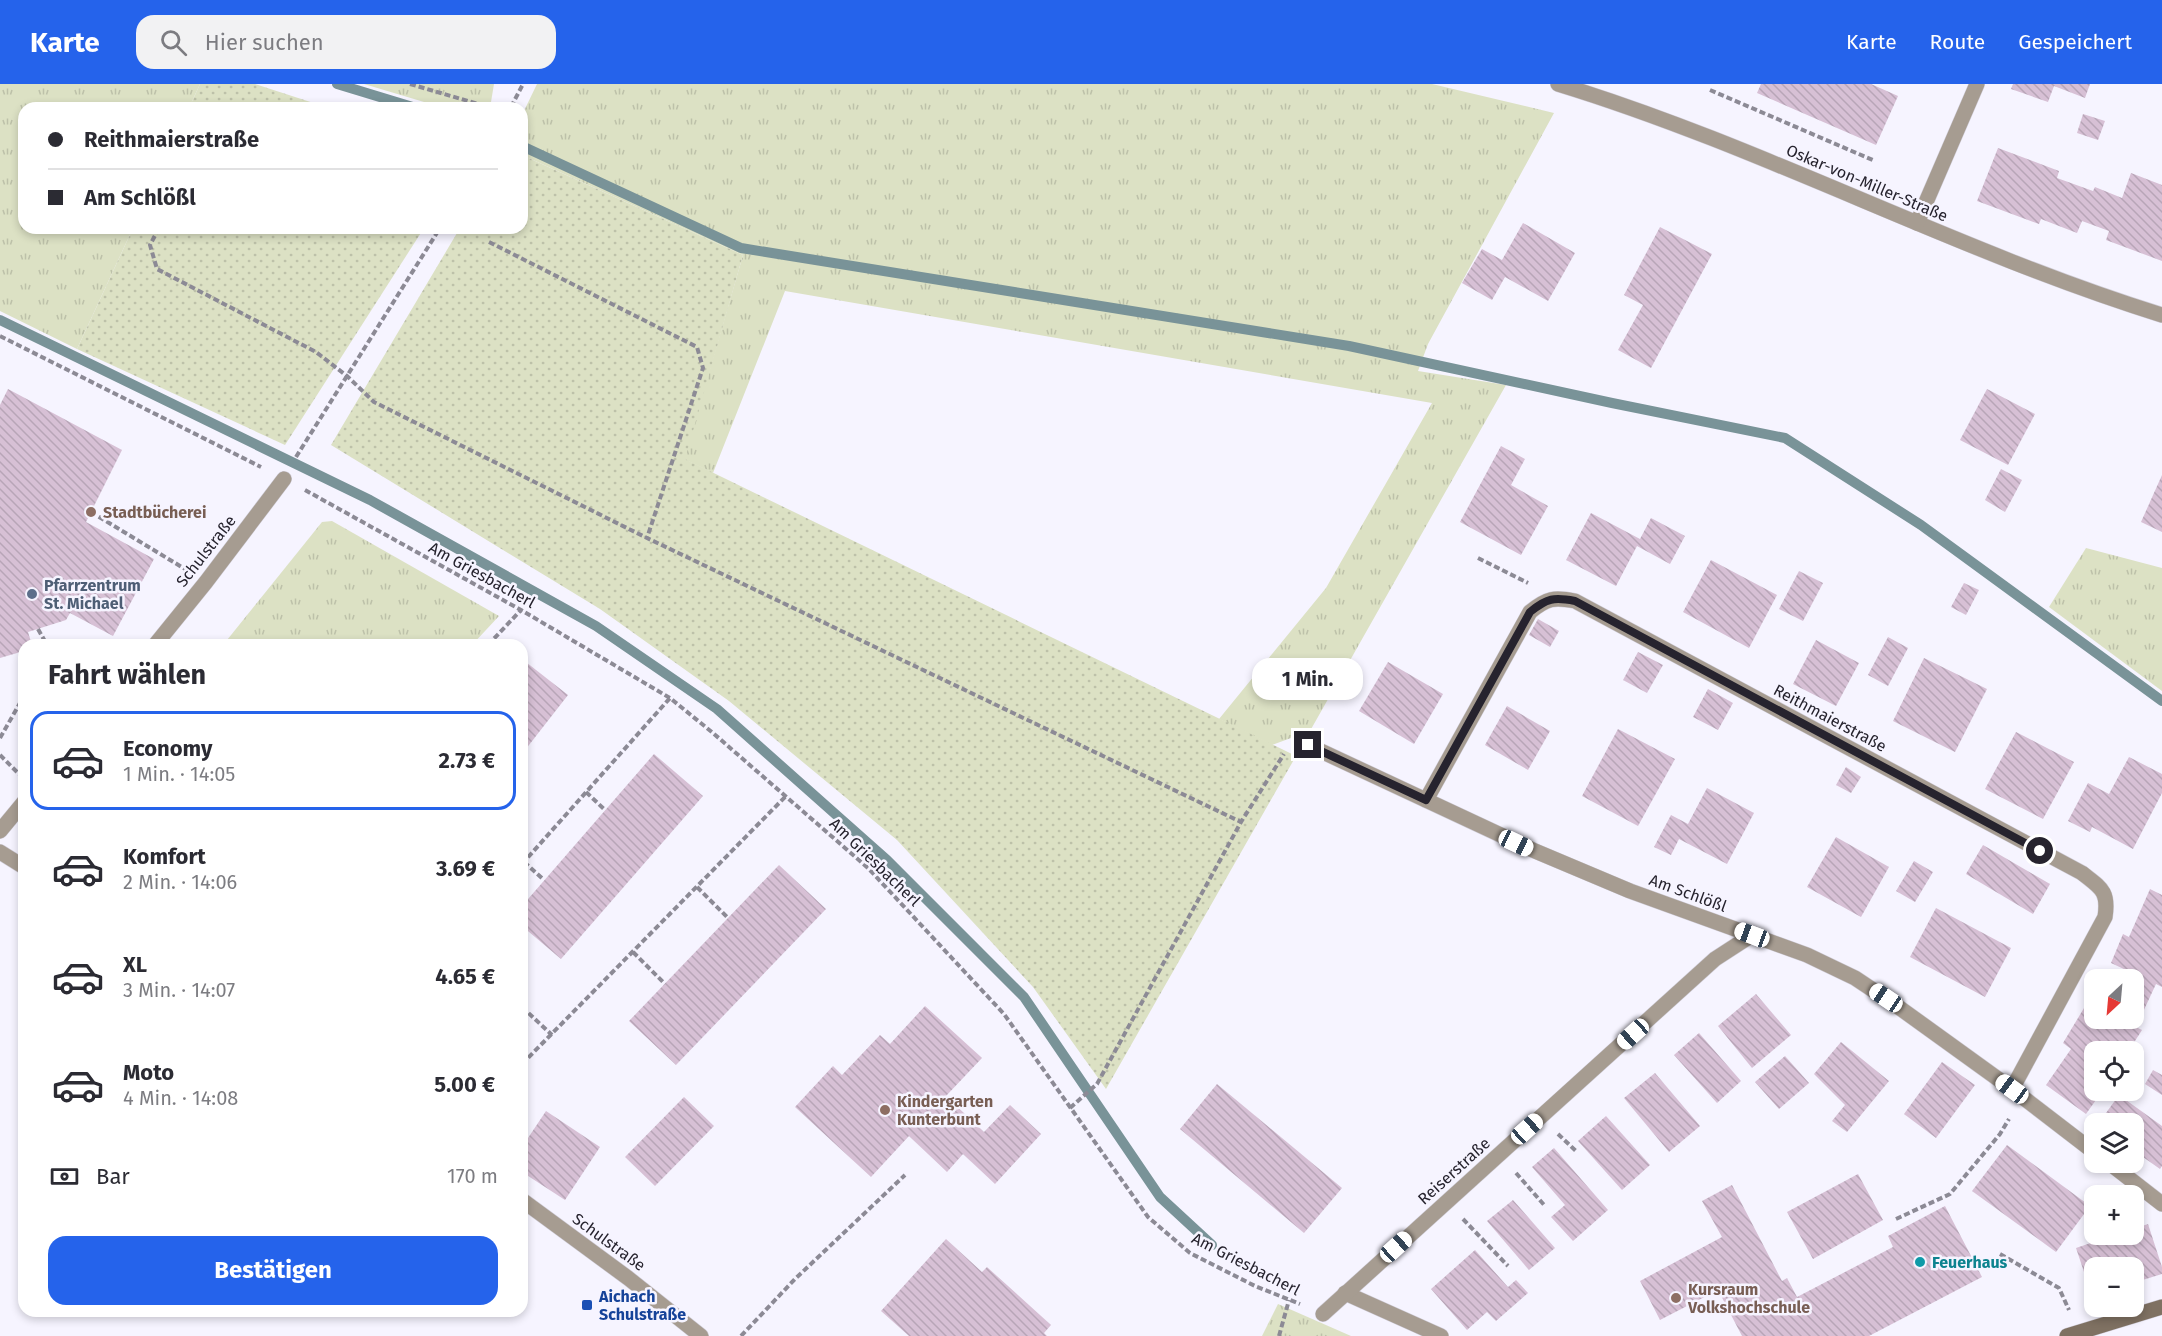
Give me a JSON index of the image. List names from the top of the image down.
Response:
{
  "streets": {
    "street": [
      "Oskar-von-Miller-Straße",
      "Schulstraße",
      "Reithmaierstraße",
      "Am Schlößl",
      "Reiserstraße"
    ],
    "path": ["Am Griesbacherl"]
  },
  "crossings": [
    ["Schulstraße", "Am Griesbacherl"],
    ["Am Griesbacherl", "Reiserstraße"],
    ["Reithmaierstraße", "Am Schlößl"],
    ["Am Schlößl", "Reiserstraße"]
  ],
  "places": {
    "other": [
      "Stadtbücherei",
      "Pfarrzentrum St. Michael",
      "Kindergarten Kunterbunt",
      "Feuerhaus",
      "Kursraum Volkshochschule"
    ],
    "transit": ["Aichach Schulstraße"]
  },
  "north": "bottom left",
  "page": {
    "header": "Karte",
    "search": "Hier suchen",
    "nav": ["Karte", "Route", "Gespeichert"],
    "banner": ["Reithmaierstraße", "Am Schlößl"],
    "heading": "Fahrt wählen",
    "bubble": "1 Min.",
    "list": [
      {
        "name": "Economy",
        "note": "1 Min. · 14:05",
        "value": "2.73 €"
      },
      {
        "name": "Komfort",
        "note": "2 Min. · 14:06",
        "value": "3.69 €"
      },
      {
        "name": "XL",
        "note": "3 Min. · 14:07",
        "value": "4.65 €"
      },
      {
        "name": "Moto",
        "note": "4 Min. · 14:08",
        "value": "5.00 €"
      }
    ],
    "map_buttons": ["+", "−"],
    "pay": ["Bar", "170 m"],
    "buttons": "Bestätigen"
  }
}
